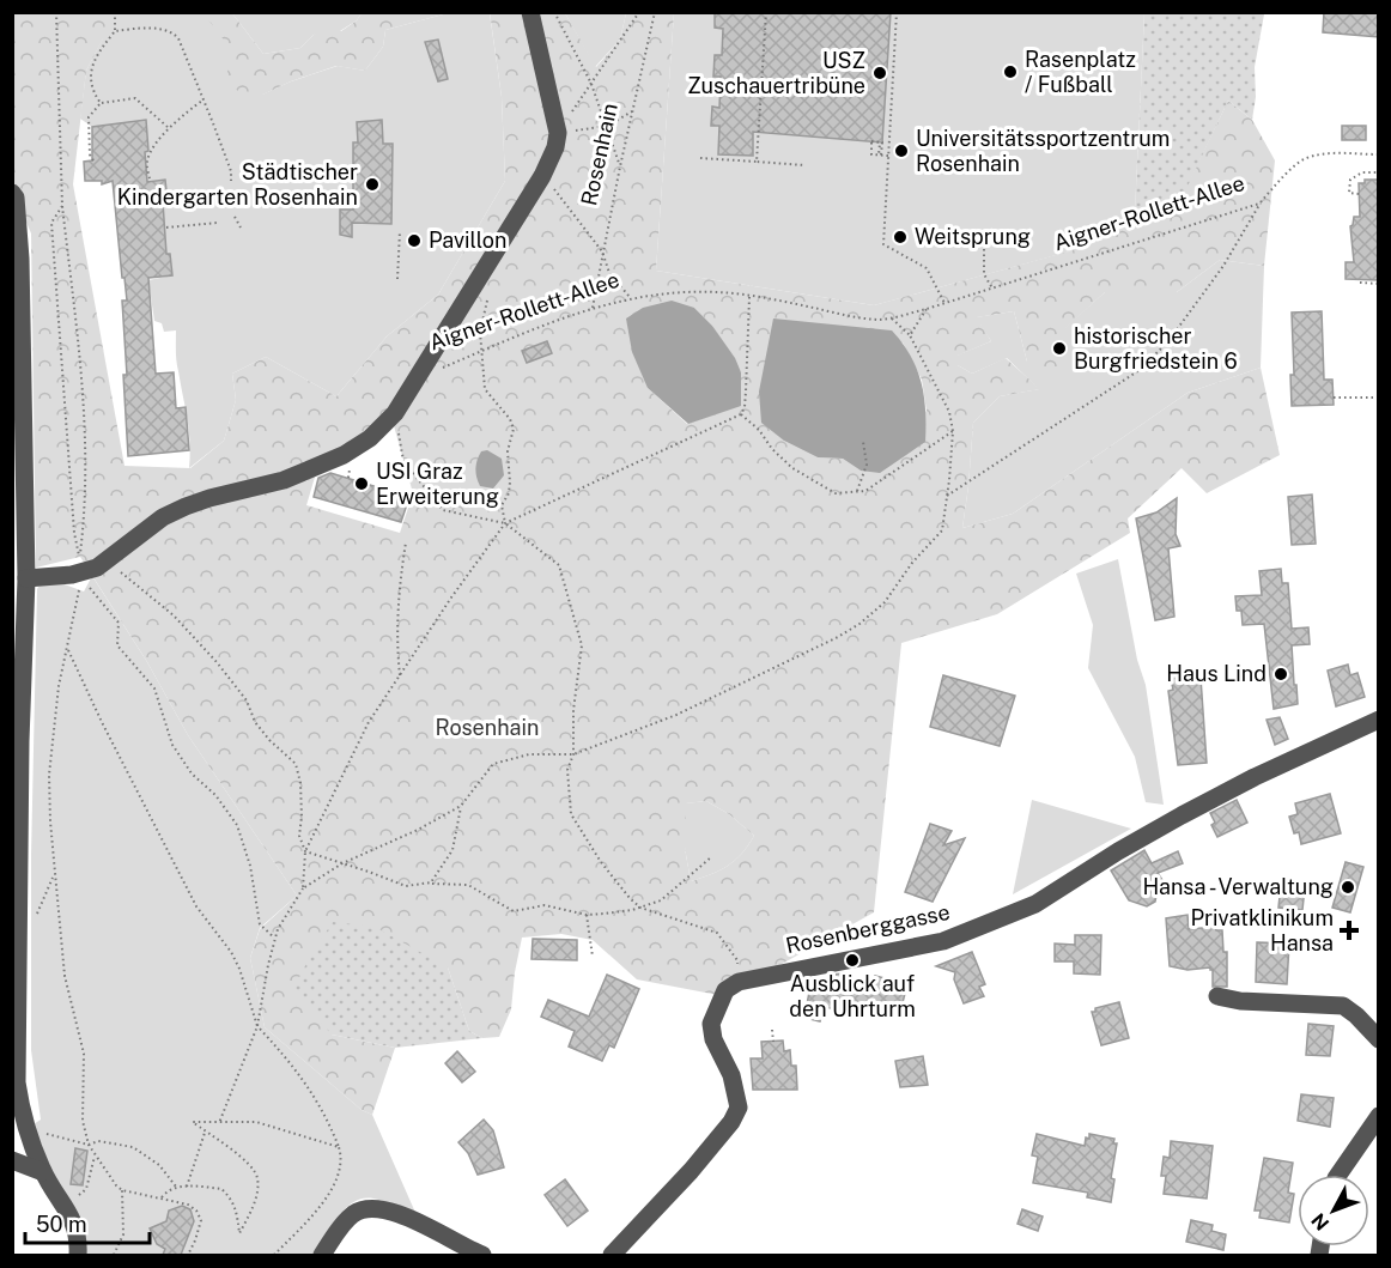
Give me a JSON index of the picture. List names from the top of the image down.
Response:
{
  "streets": {
    "street": ["Aigner-Rollett-Allee", "Rosenberggasse"],
    "path": ["Rosenhain"]
  },
  "crossings": [
    ["Rosenhain", "Aigner-Rollett-Allee"]
  ],
  "parks": ["Rosenhain"],
  "places": {
    "other": [
      "Rasenplatz / Fußball",
      "USZ Zuschauertribüne",
      "Universitätssportzentrum Rosenhain",
      "Städtischer Kindergarten Rosenhain",
      "Weitsprung",
      "Pavillon",
      "historischer Burgfriedstein 6",
      "USI Graz Erweiterung",
      "Haus Lind",
      "Hansa - Verwaltung",
      "Ausblick auf den Uhrturm"
    ],
    "health": ["Privatklinikum Hansa"]
  },
  "scale_bar": "50 m",
  "north": "bottom left"
}
